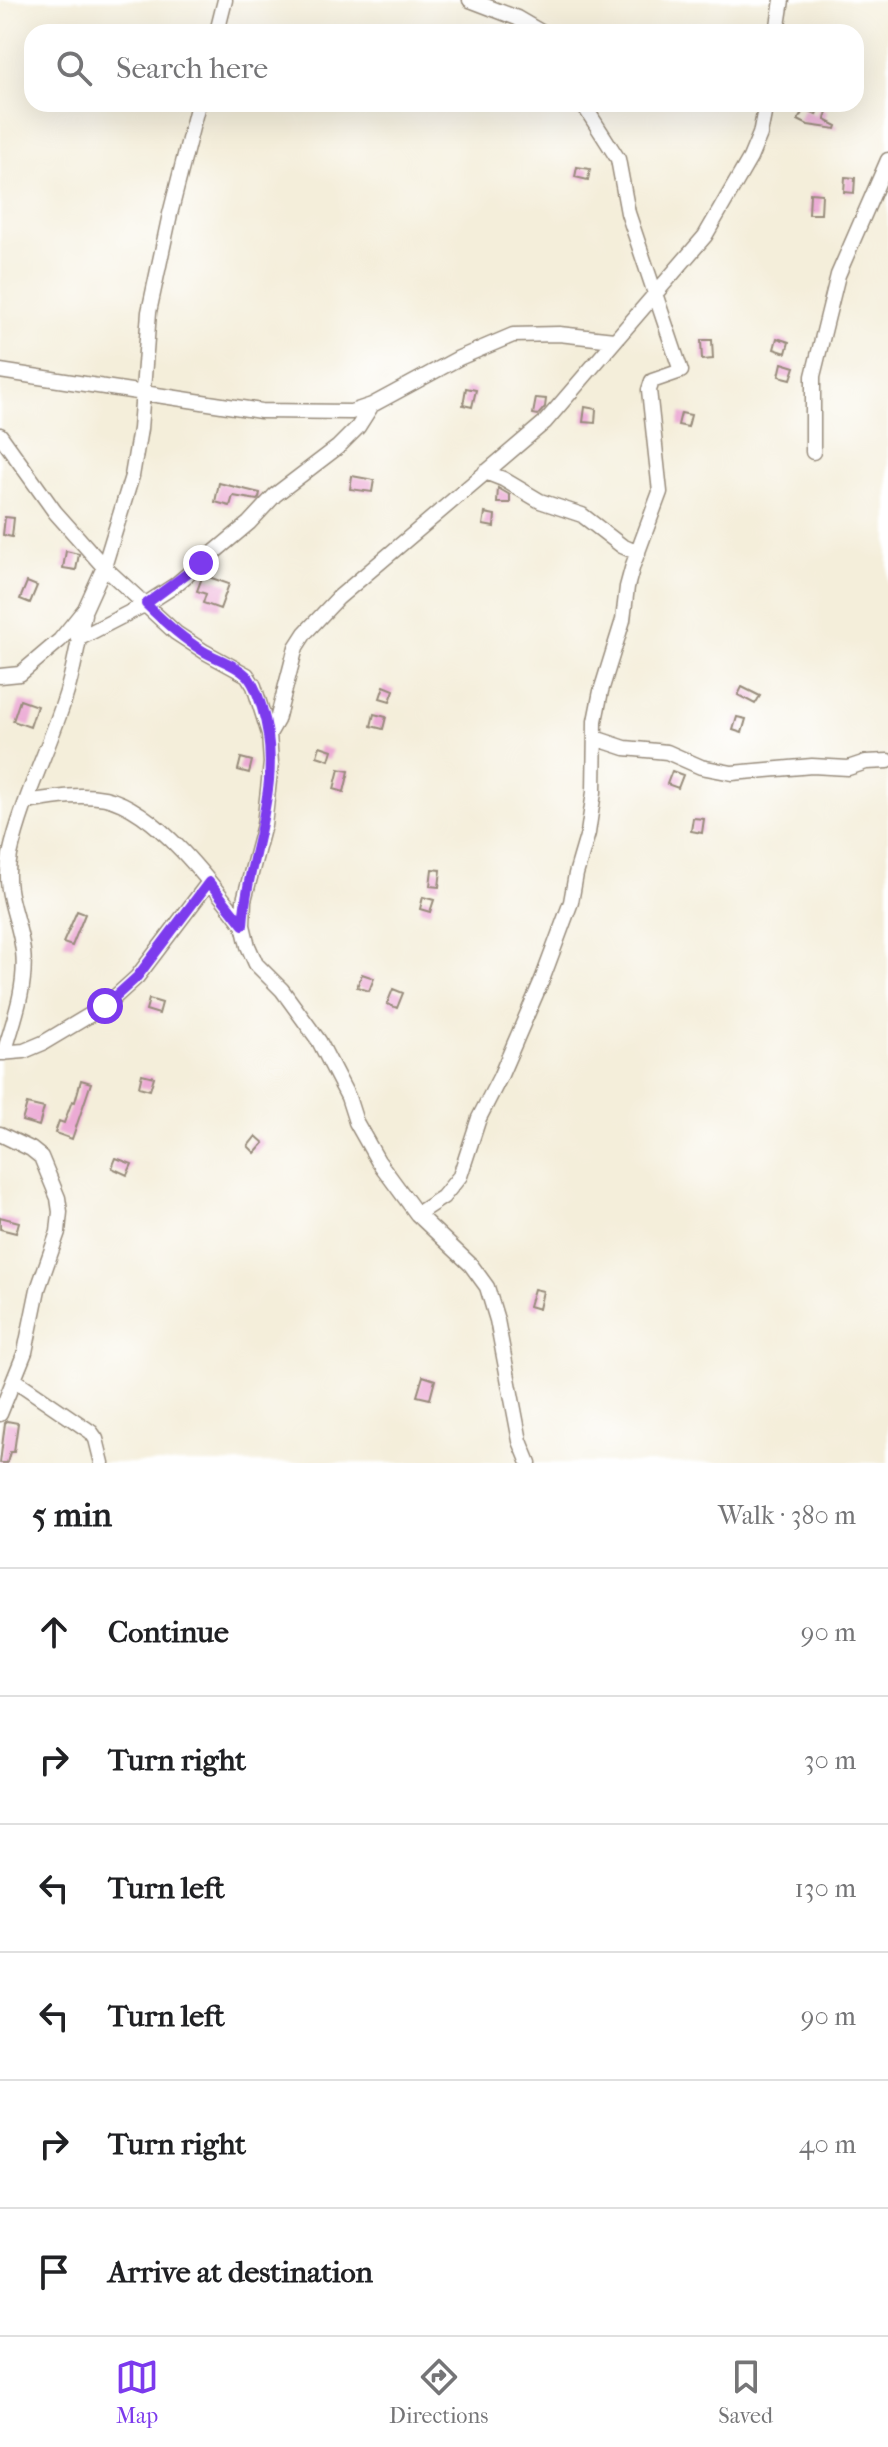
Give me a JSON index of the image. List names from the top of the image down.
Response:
{
  "page": {
    "search": "Search here",
    "heading": ["5 min", "Walk · 380 m"],
    "list": [
      ["Continue", "90 m"],
      ["Turn right", "30 m"],
      ["Turn left", "130 m"],
      ["Turn left", "90 m"],
      ["Turn right", "40 m"],
      "Arrive at destination"
    ],
    "nav": ["Map", "Directions", "Saved"]
  }
}
